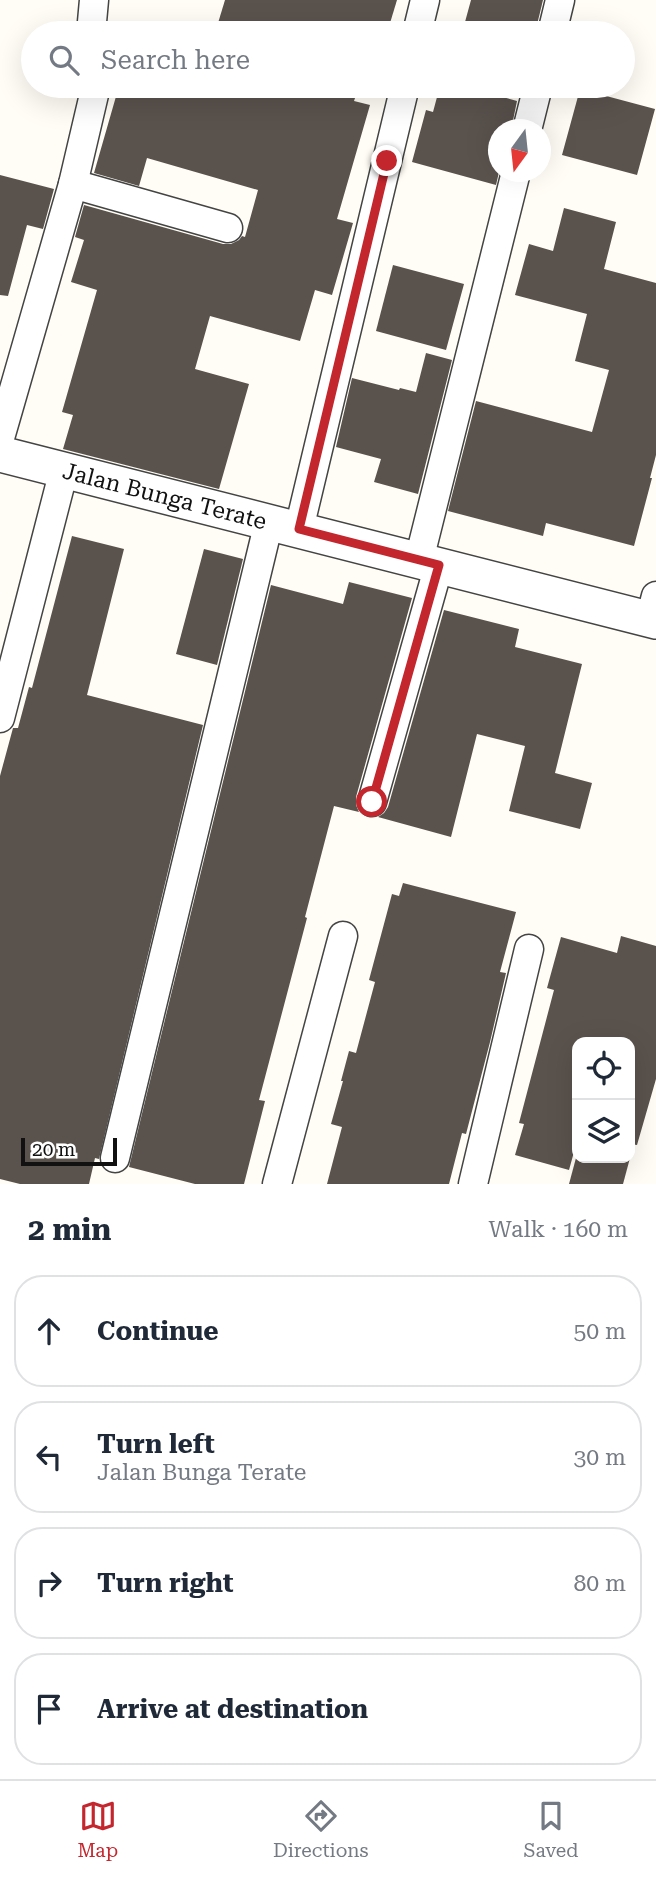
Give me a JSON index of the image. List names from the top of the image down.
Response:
{
  "streets": {
    "street": ["Jalan Bunga Terate"]
  },
  "scale_bar": "20 m",
  "north": "bottom",
  "page": {
    "search": "Search here",
    "scale": "20 m",
    "heading": ["2 min", "Walk · 160 m"],
    "list": [
      ["Continue", "50 m"],
      ["Turn left", "Jalan Bunga Terate", "30 m"],
      ["Turn right", "80 m"],
      "Arrive at destination"
    ],
    "nav": ["Map", "Directions", "Saved"]
  }
}
